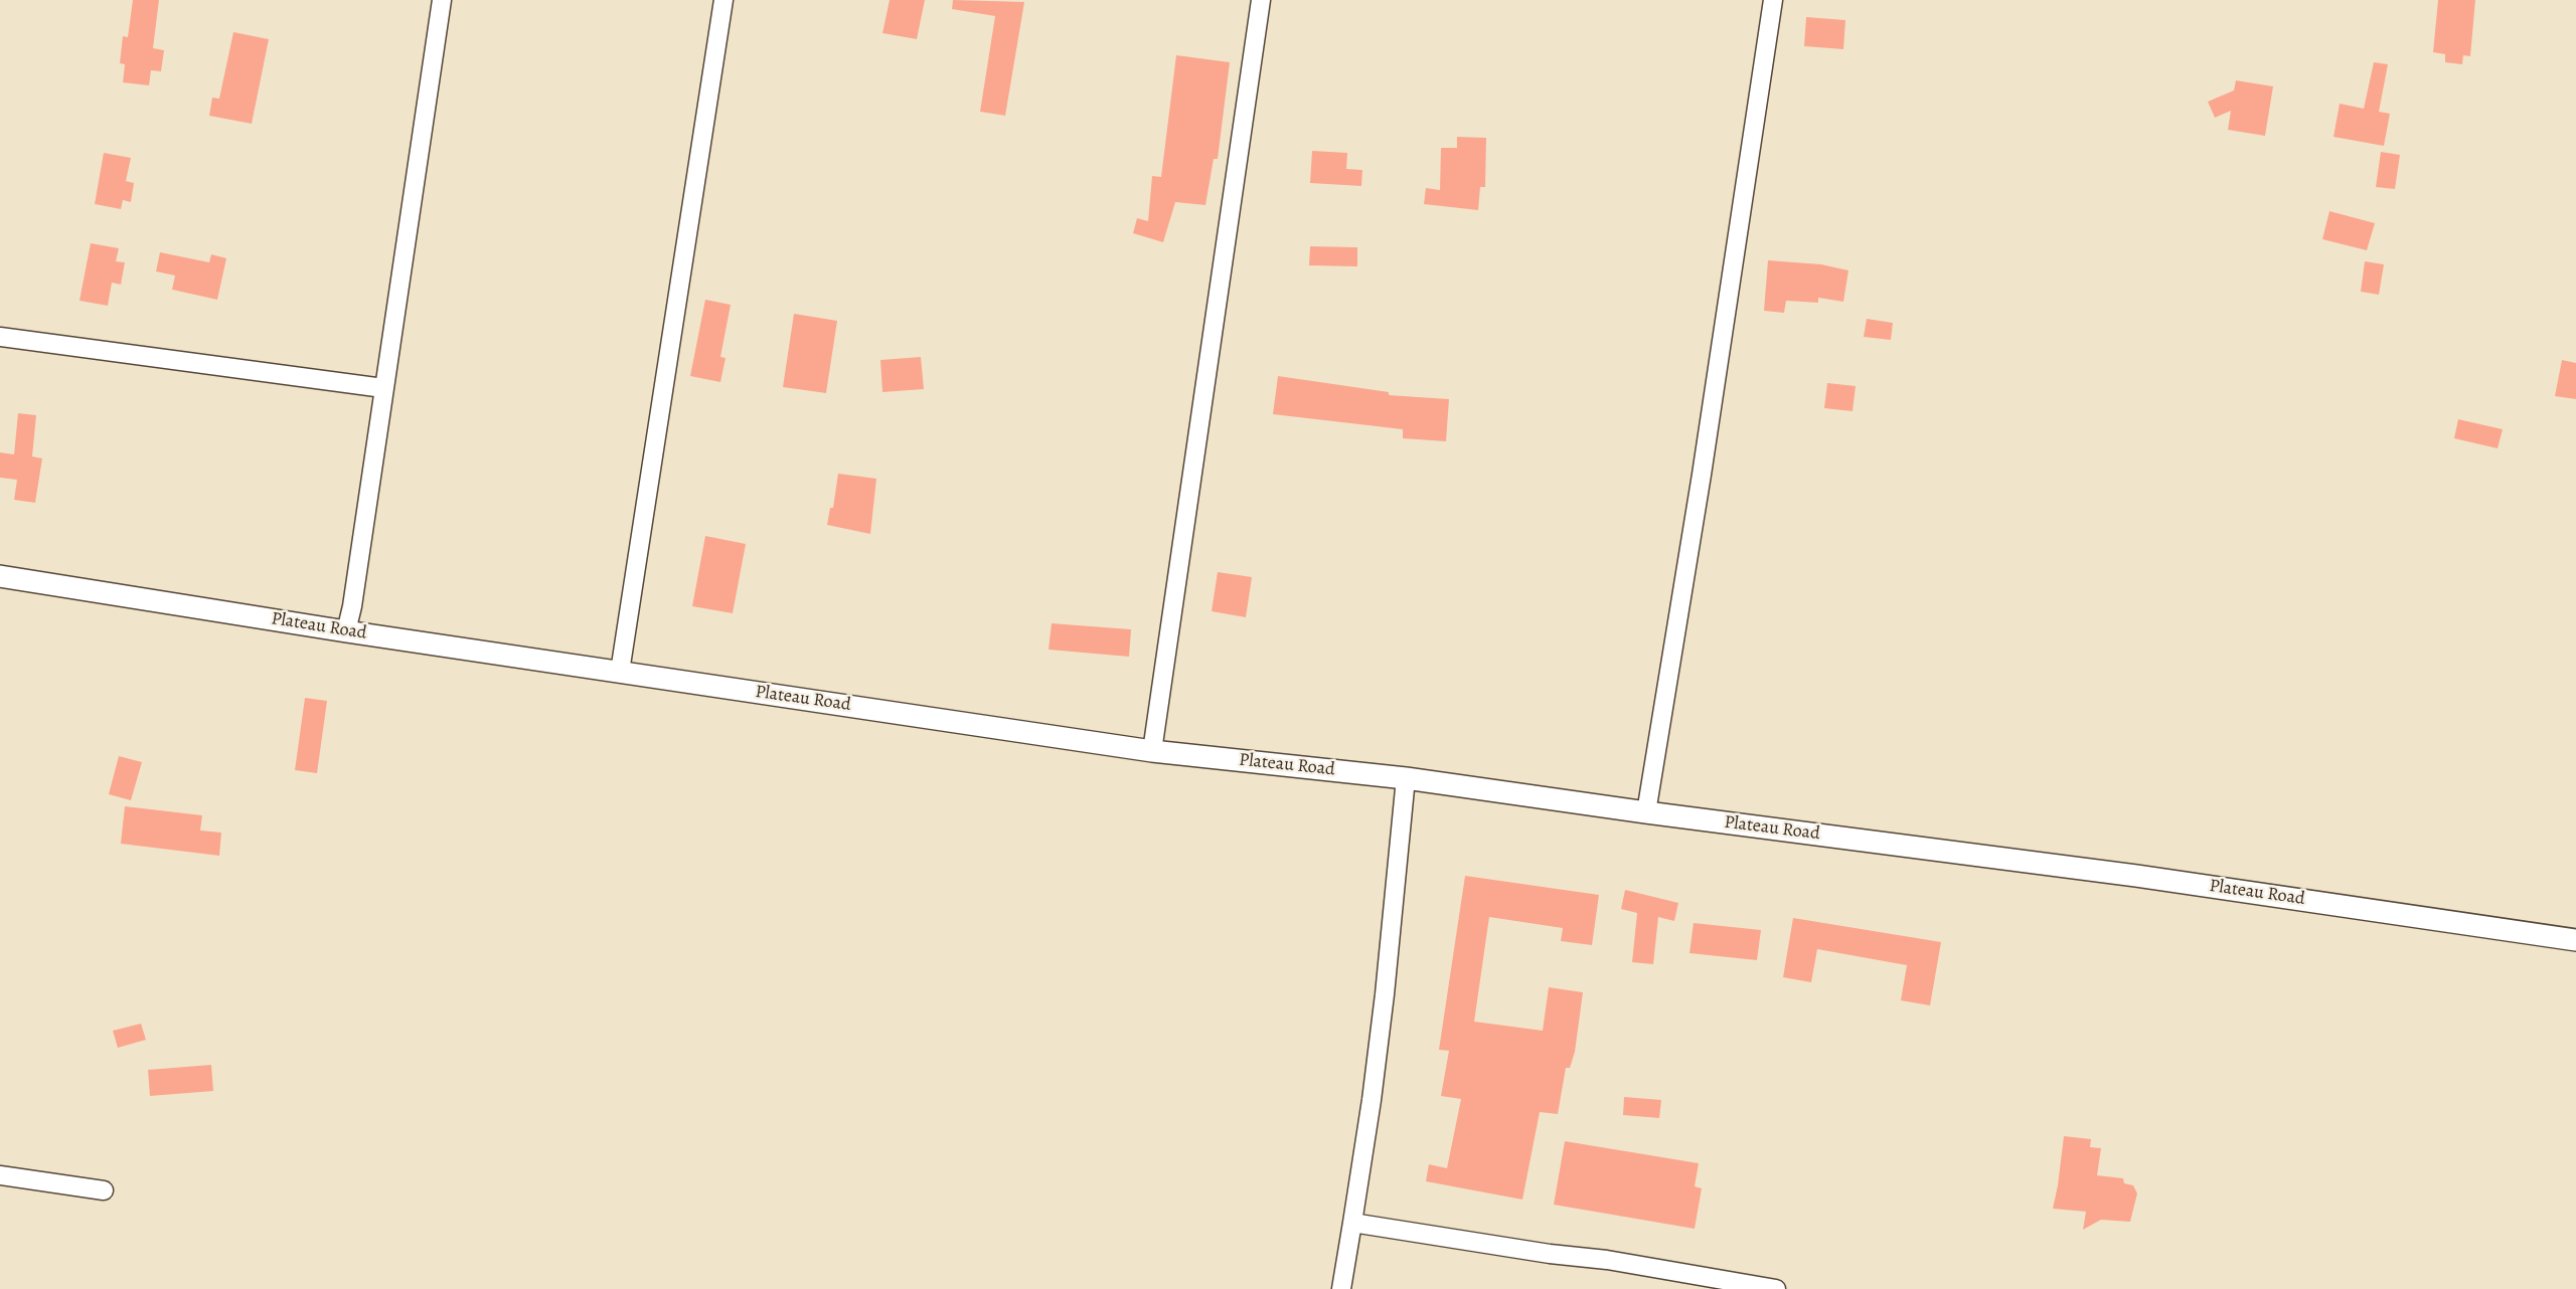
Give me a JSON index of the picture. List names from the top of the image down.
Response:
{
  "streets": {
    "street": ["Plateau Road"]
  }
}
